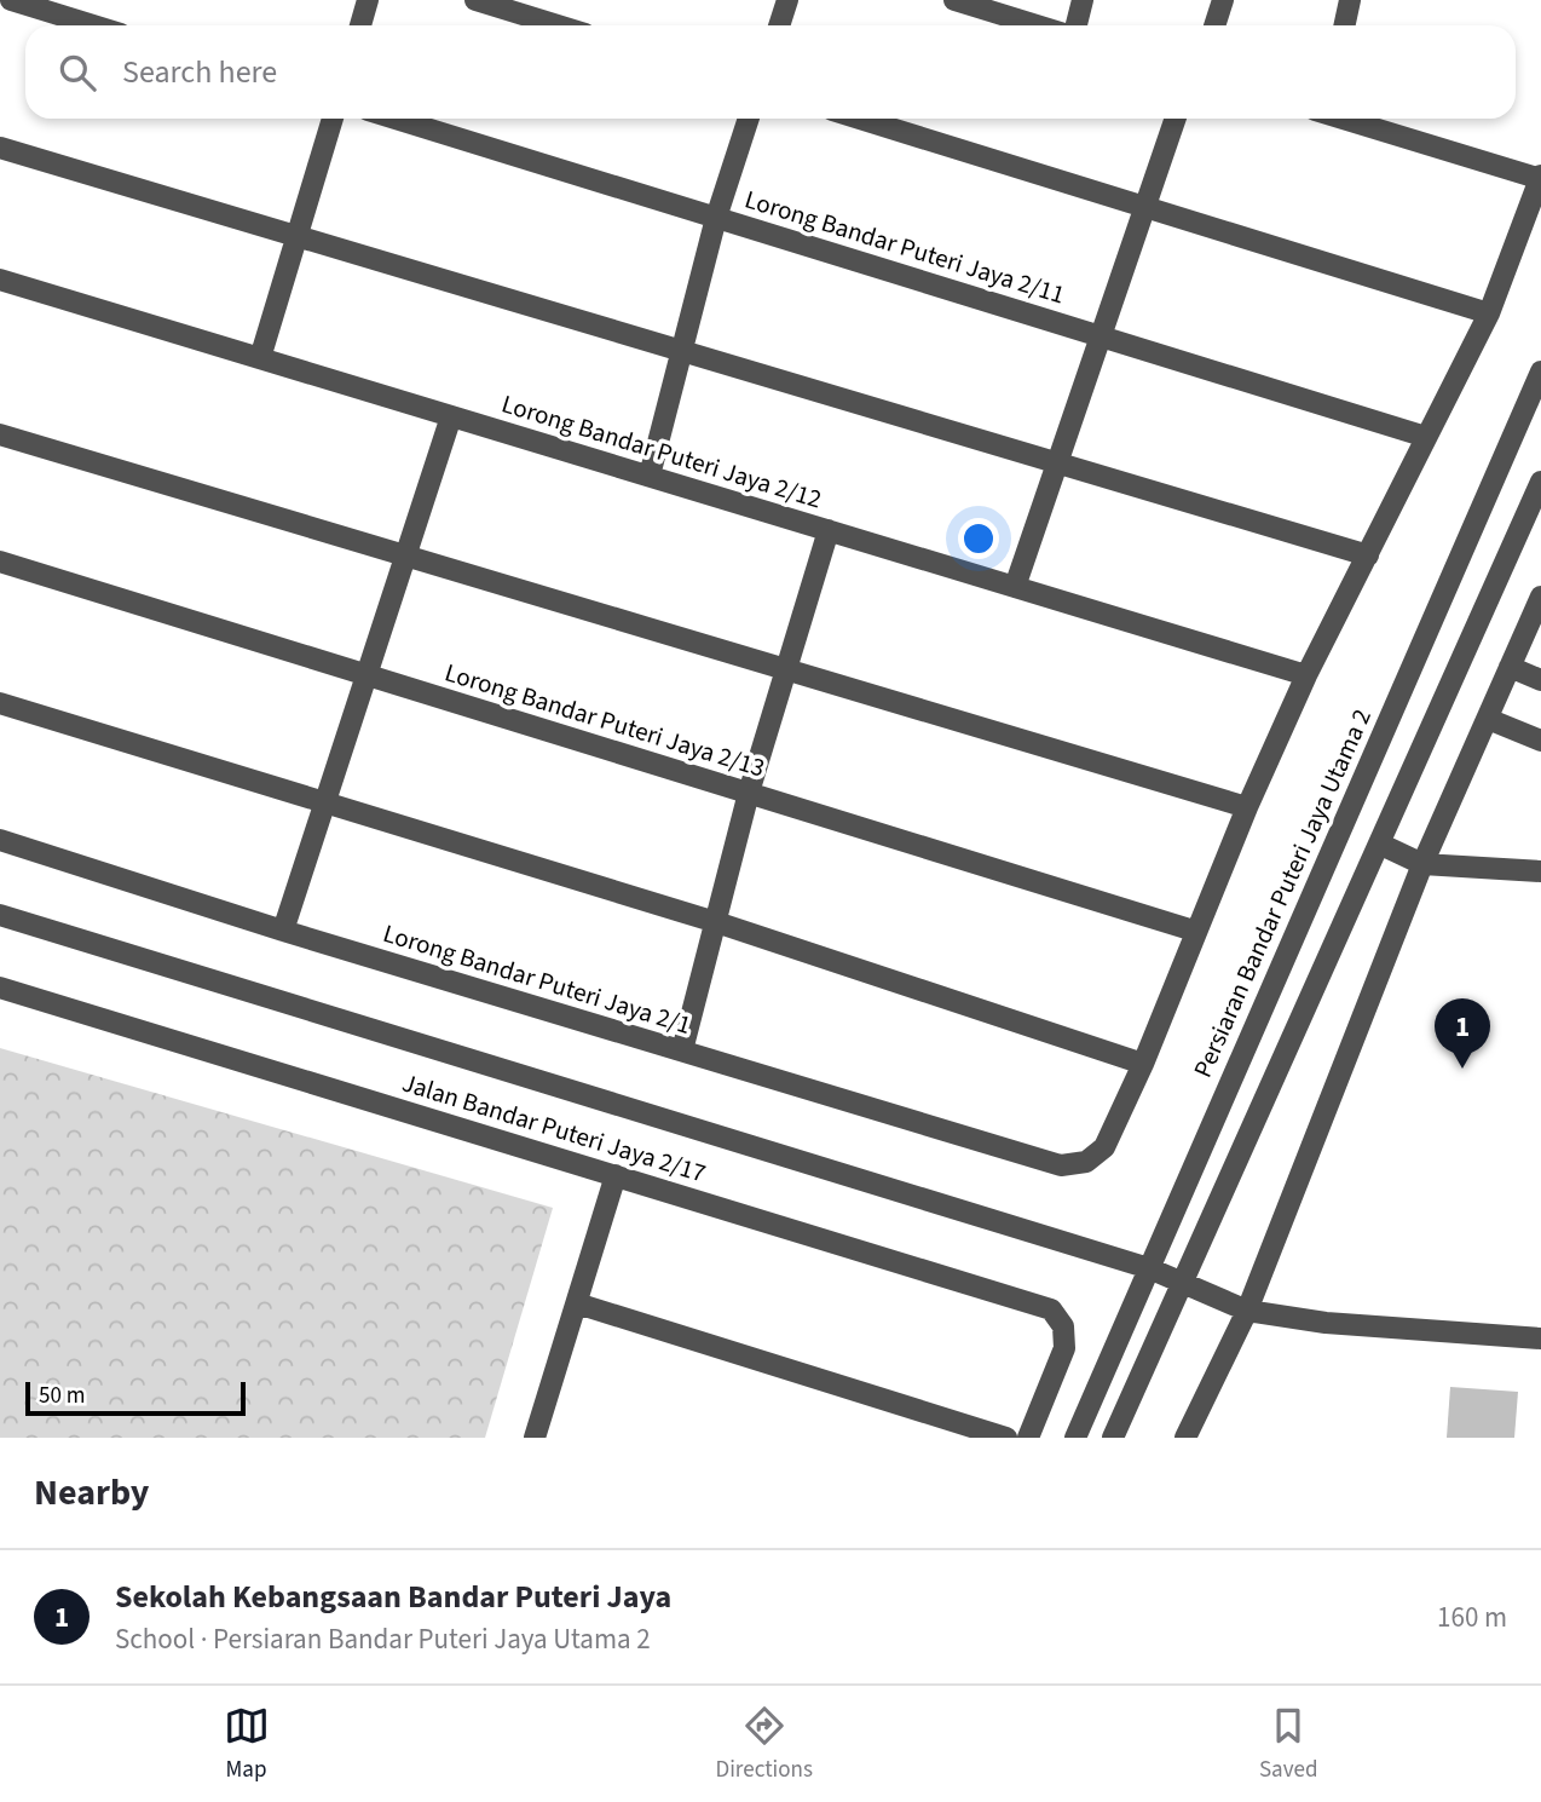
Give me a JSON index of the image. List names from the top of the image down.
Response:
{
  "streets": {
    "street": [
      "Lorong Bandar Puteri Jaya 2/11",
      "Lorong Bandar Puteri Jaya 2/12",
      "Lorong Bandar Puteri Jaya 2/13",
      "Persiaran Bandar Puteri Jaya Utama 2",
      "Lorong Bandar Puteri Jaya 2/1",
      "Jalan Bandar Puteri Jaya 2/17"
    ]
  },
  "scale_bar": "50 m",
  "page": {
    "search": "Search here",
    "pins": "1",
    "scale": "50 m",
    "heading": "Nearby",
    "list": [
      {
        "mark": "1",
        "name": "Sekolah Kebangsaan Bandar Puteri Jaya",
        "note": "School · Persiaran Bandar Puteri Jaya Utama 2",
        "value": "160 m"
      }
    ],
    "nav": ["Map", "Directions", "Saved"]
  }
}
